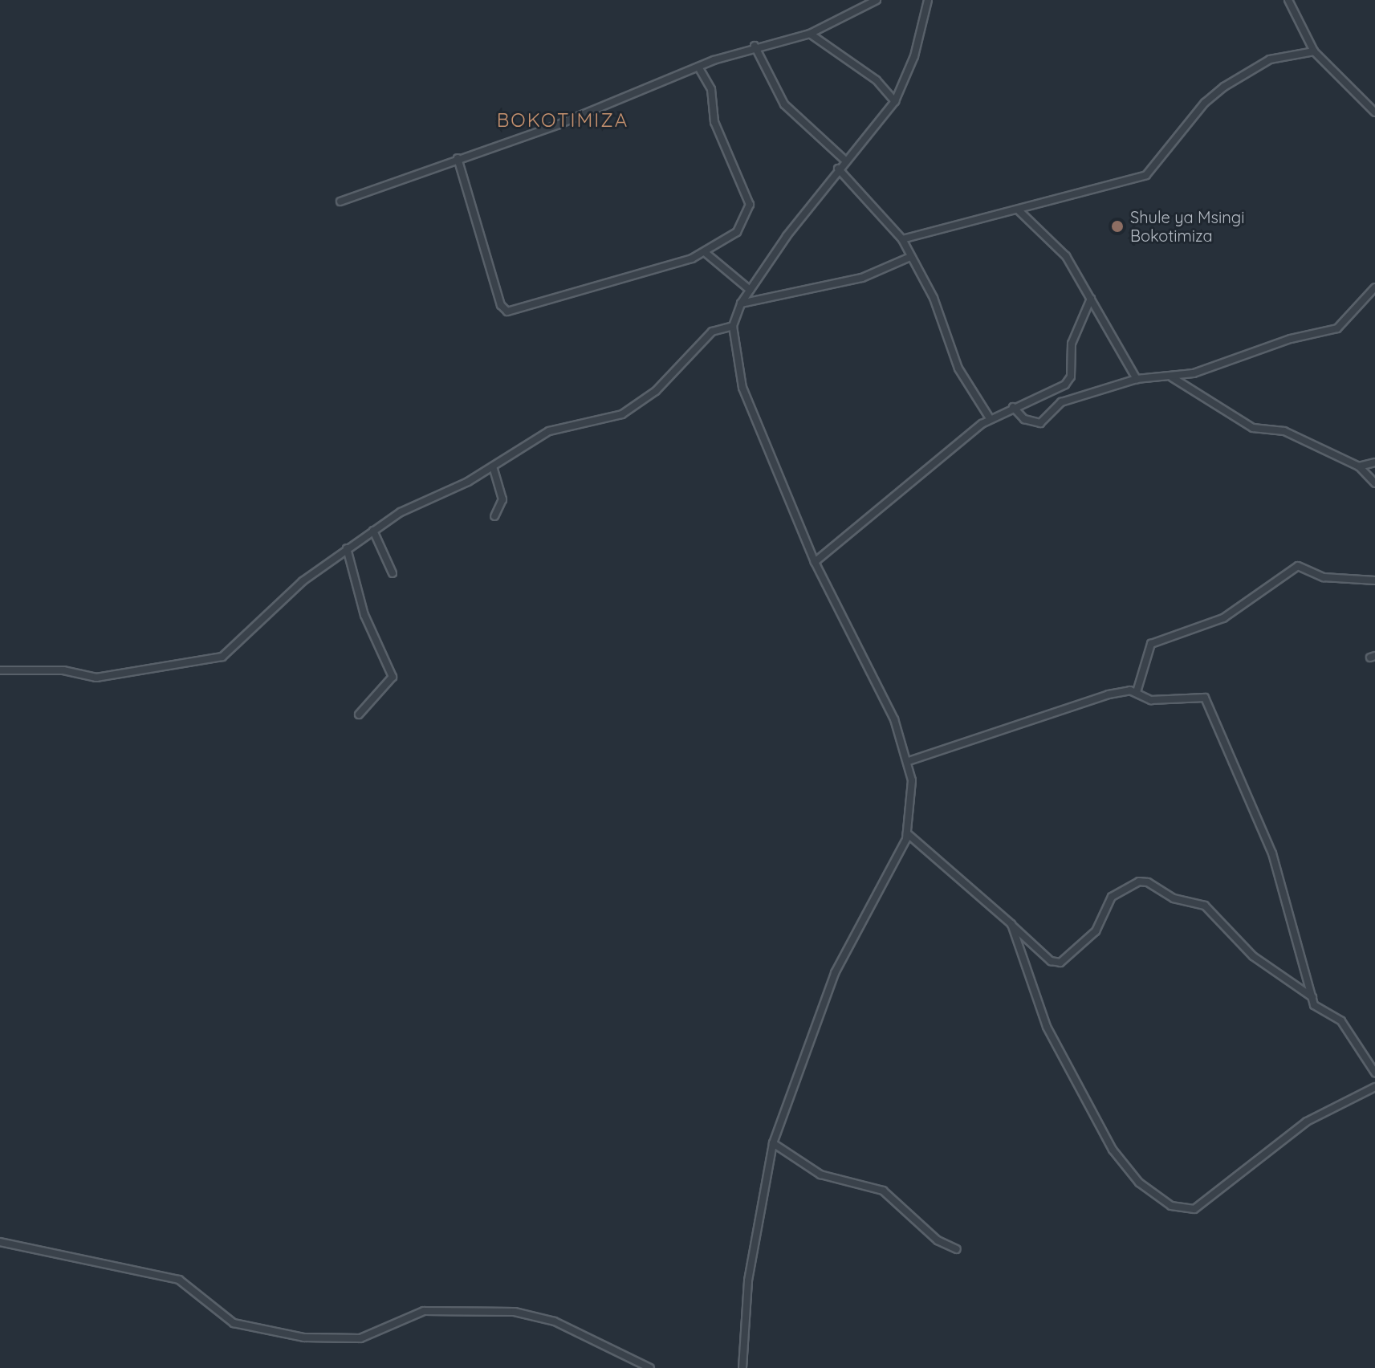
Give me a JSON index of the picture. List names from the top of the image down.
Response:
{
  "districts": ["BOKOTIMIZA"],
  "places": ["Shule ya Msingi Bokotimiza"]
}
